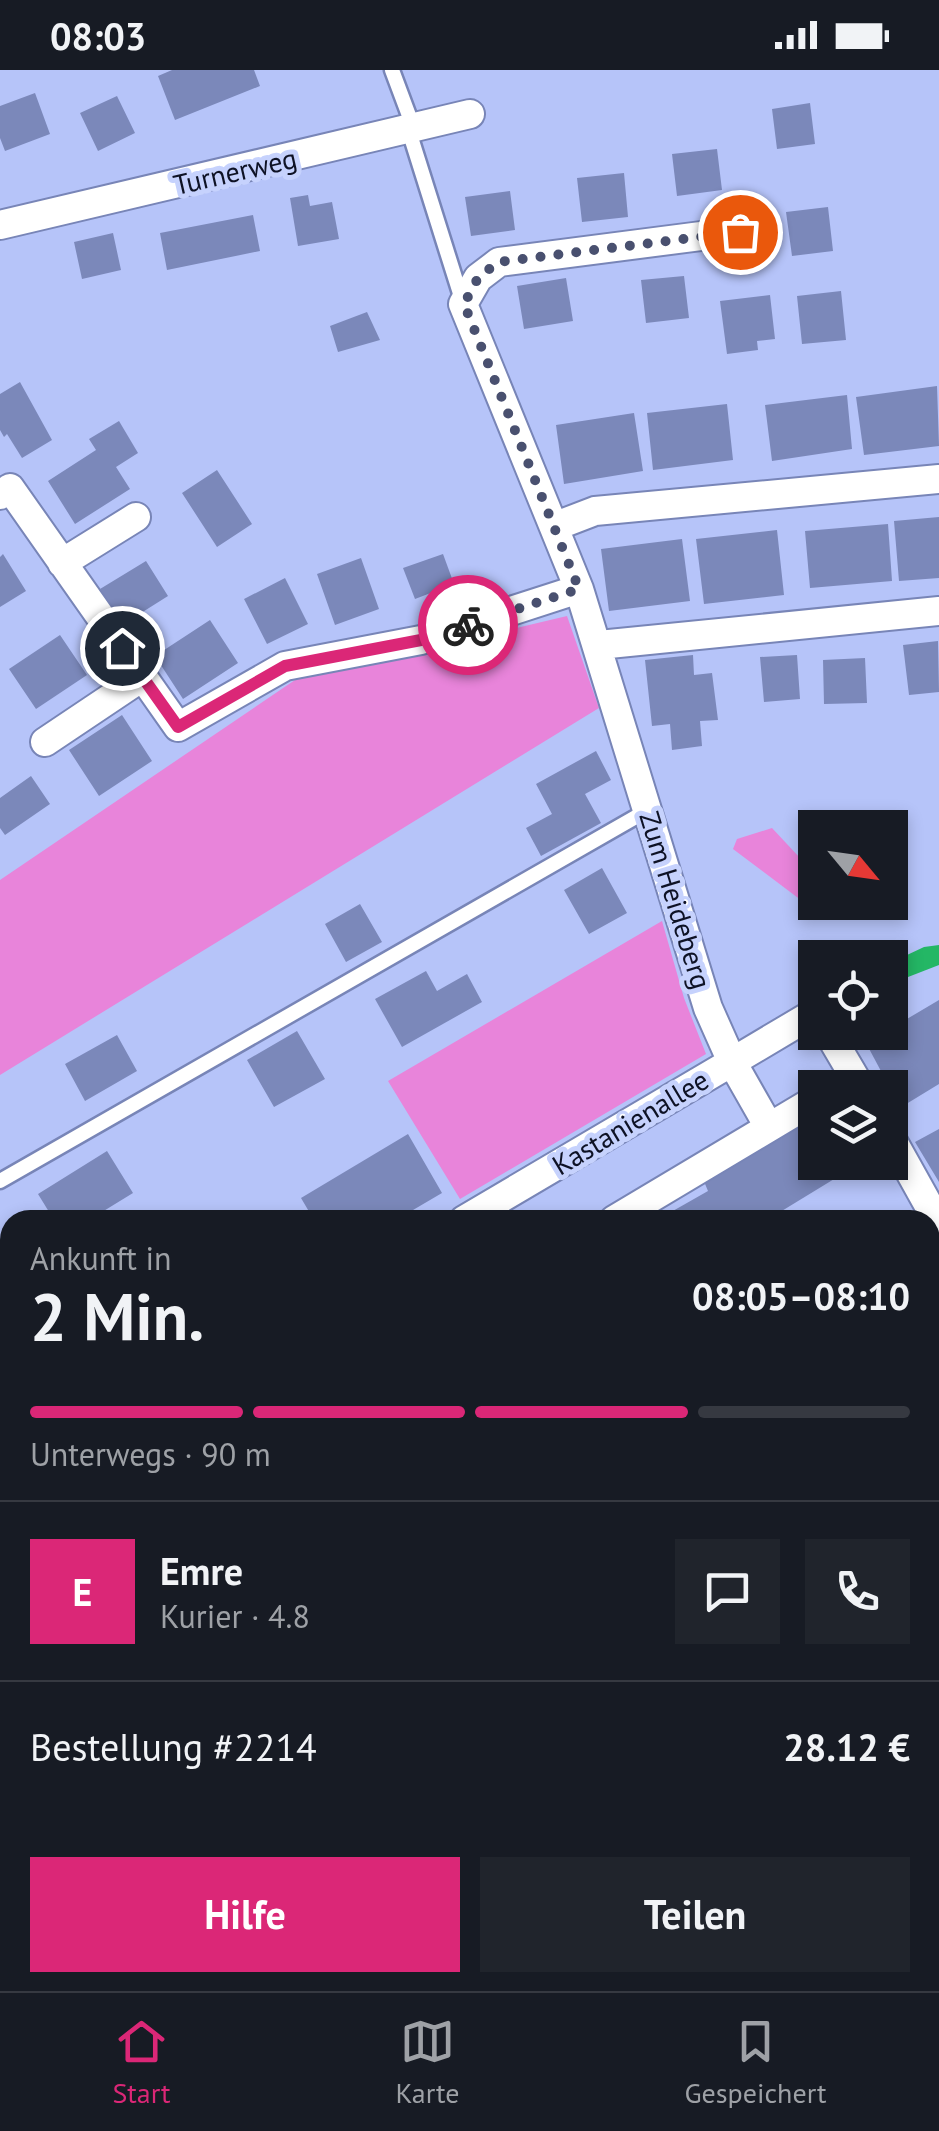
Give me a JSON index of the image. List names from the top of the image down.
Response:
{
  "streets": {
    "street": ["Turnerweg", "Zum Heideberg", "Kastanienallee"]
  },
  "crossings": [
    ["Zum Heideberg", "Kastanienallee"]
  ],
  "north": "bottom right",
  "page": {
    "status": "08:03",
    "heading": ["2 Min.", "Ankunft in", "08:05–08:10"],
    "panel": [
      "Emre",
      "Kurier · 4.8",
      "Bestellung #2214",
      "28.12 €"
    ],
    "bar": "Unterwegs · 90 m",
    "round": "E",
    "buttons": ["Hilfe", "Teilen"],
    "tabs": ["Start", "Karte", "Gespeichert"]
  }
}
